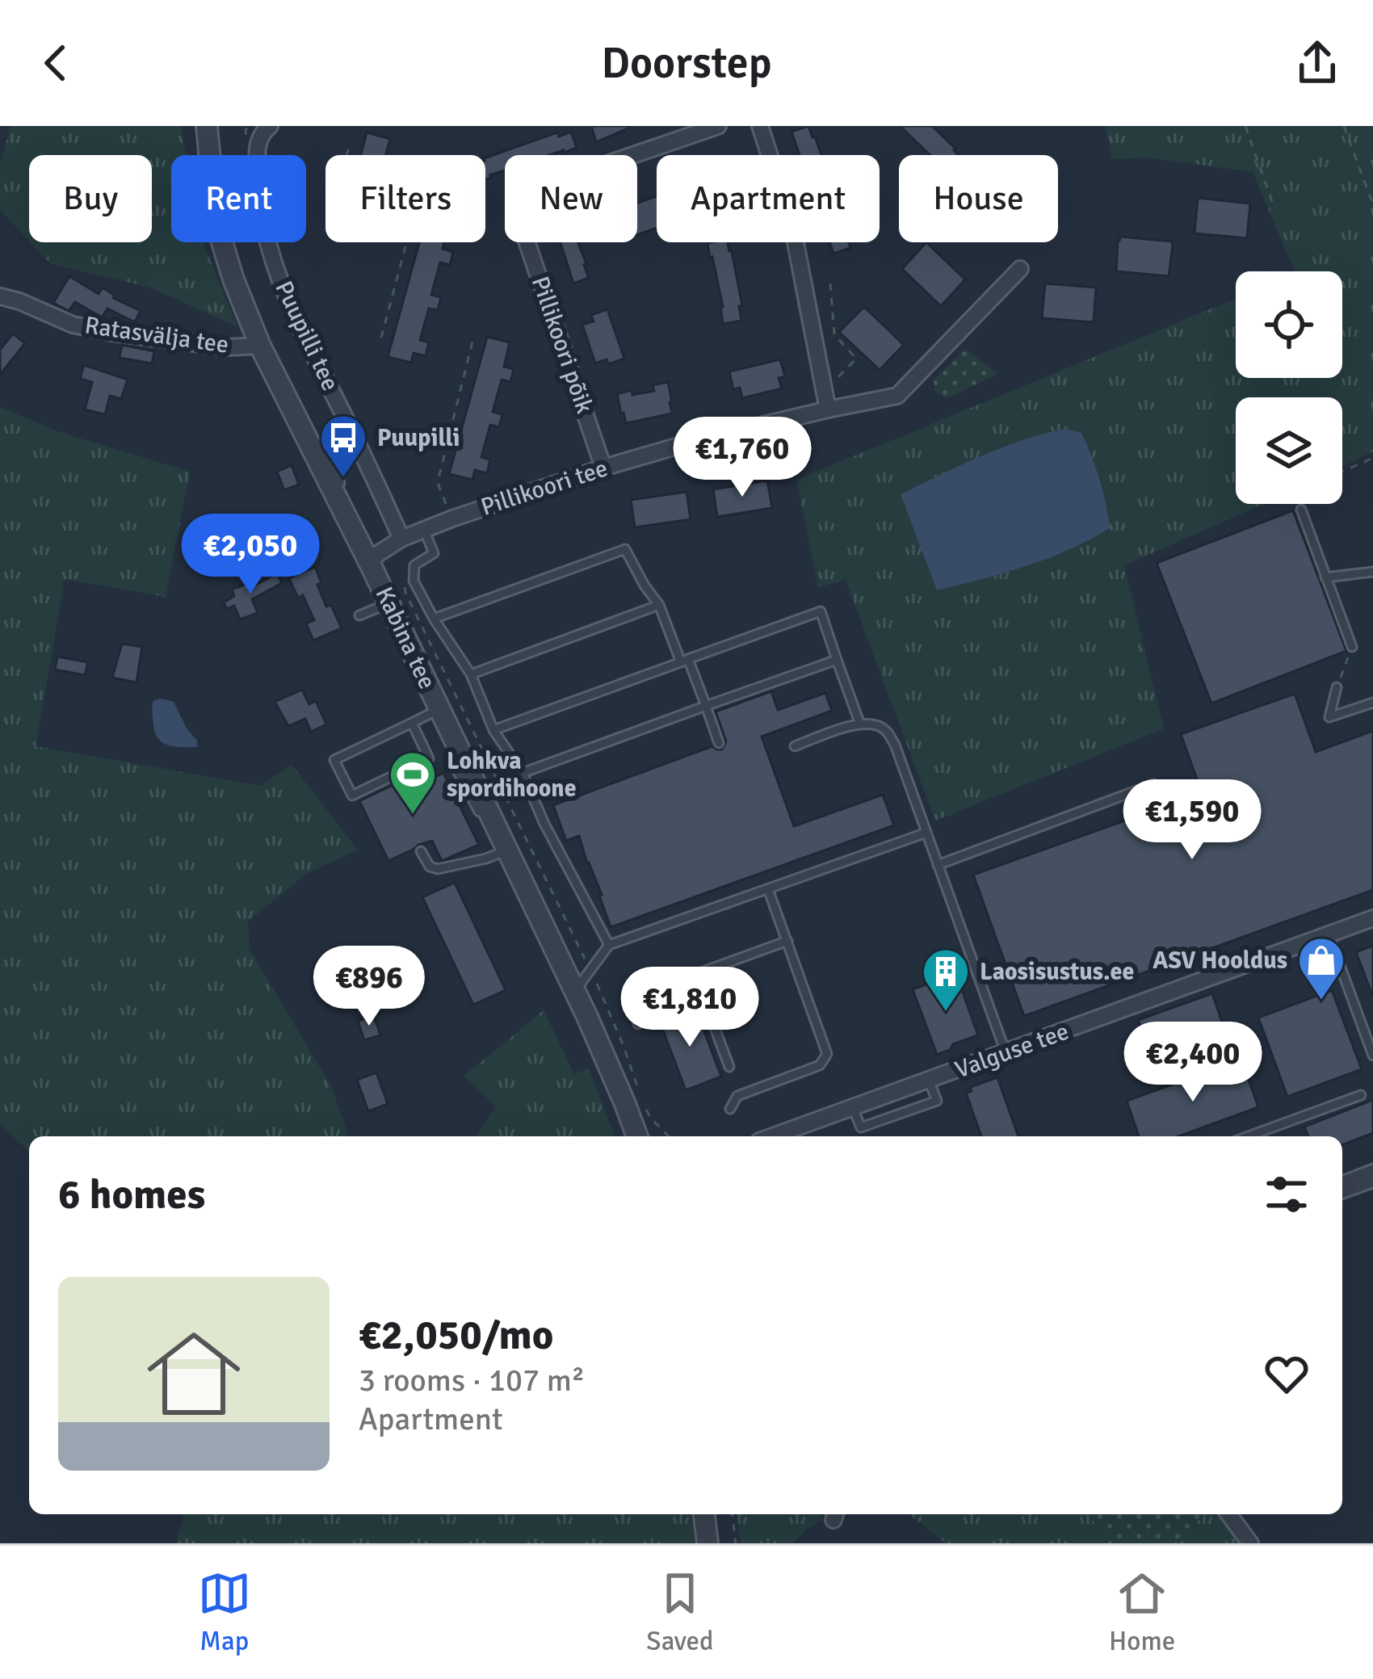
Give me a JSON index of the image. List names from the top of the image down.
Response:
{
  "streets": {
    "street": [
      "Ratasvälja tee",
      "Puupilli tee",
      "Pillikoori põik",
      "Pillikoori tee",
      "Kabina tee",
      "Valguse tee"
    ]
  },
  "crossings": [
    ["Ratasvälja tee", "Kabina tee"],
    ["Puupilli tee", "Pillikoori tee"],
    ["Pillikoori põik", "Pillikoori tee"],
    ["Pillikoori tee", "Kabina tee"]
  ],
  "places": {
    "bus stop": ["Puupilli"],
    "sports": ["Lohkva spordihoone"],
    "shop": ["ASV Hooldus"],
    "building": ["Laosisustus.ee"]
  },
  "page": {
    "header": "Doorstep",
    "chip": [
      "Buy",
      "Rent",
      "Filters",
      "New",
      "Apartment",
      "House"
    ],
    "price": [
      "€1,760",
      "€2,050",
      "€1,590",
      "€896",
      "€1,810",
      "€2,400"
    ],
    "heading": "6 homes",
    "list": [
      {
        "name": "€2,050/mo",
        "note": "3 rooms · 107 m² · Apartment"
      }
    ],
    "tabs": ["Map", "Saved", "Home"]
  }
}
